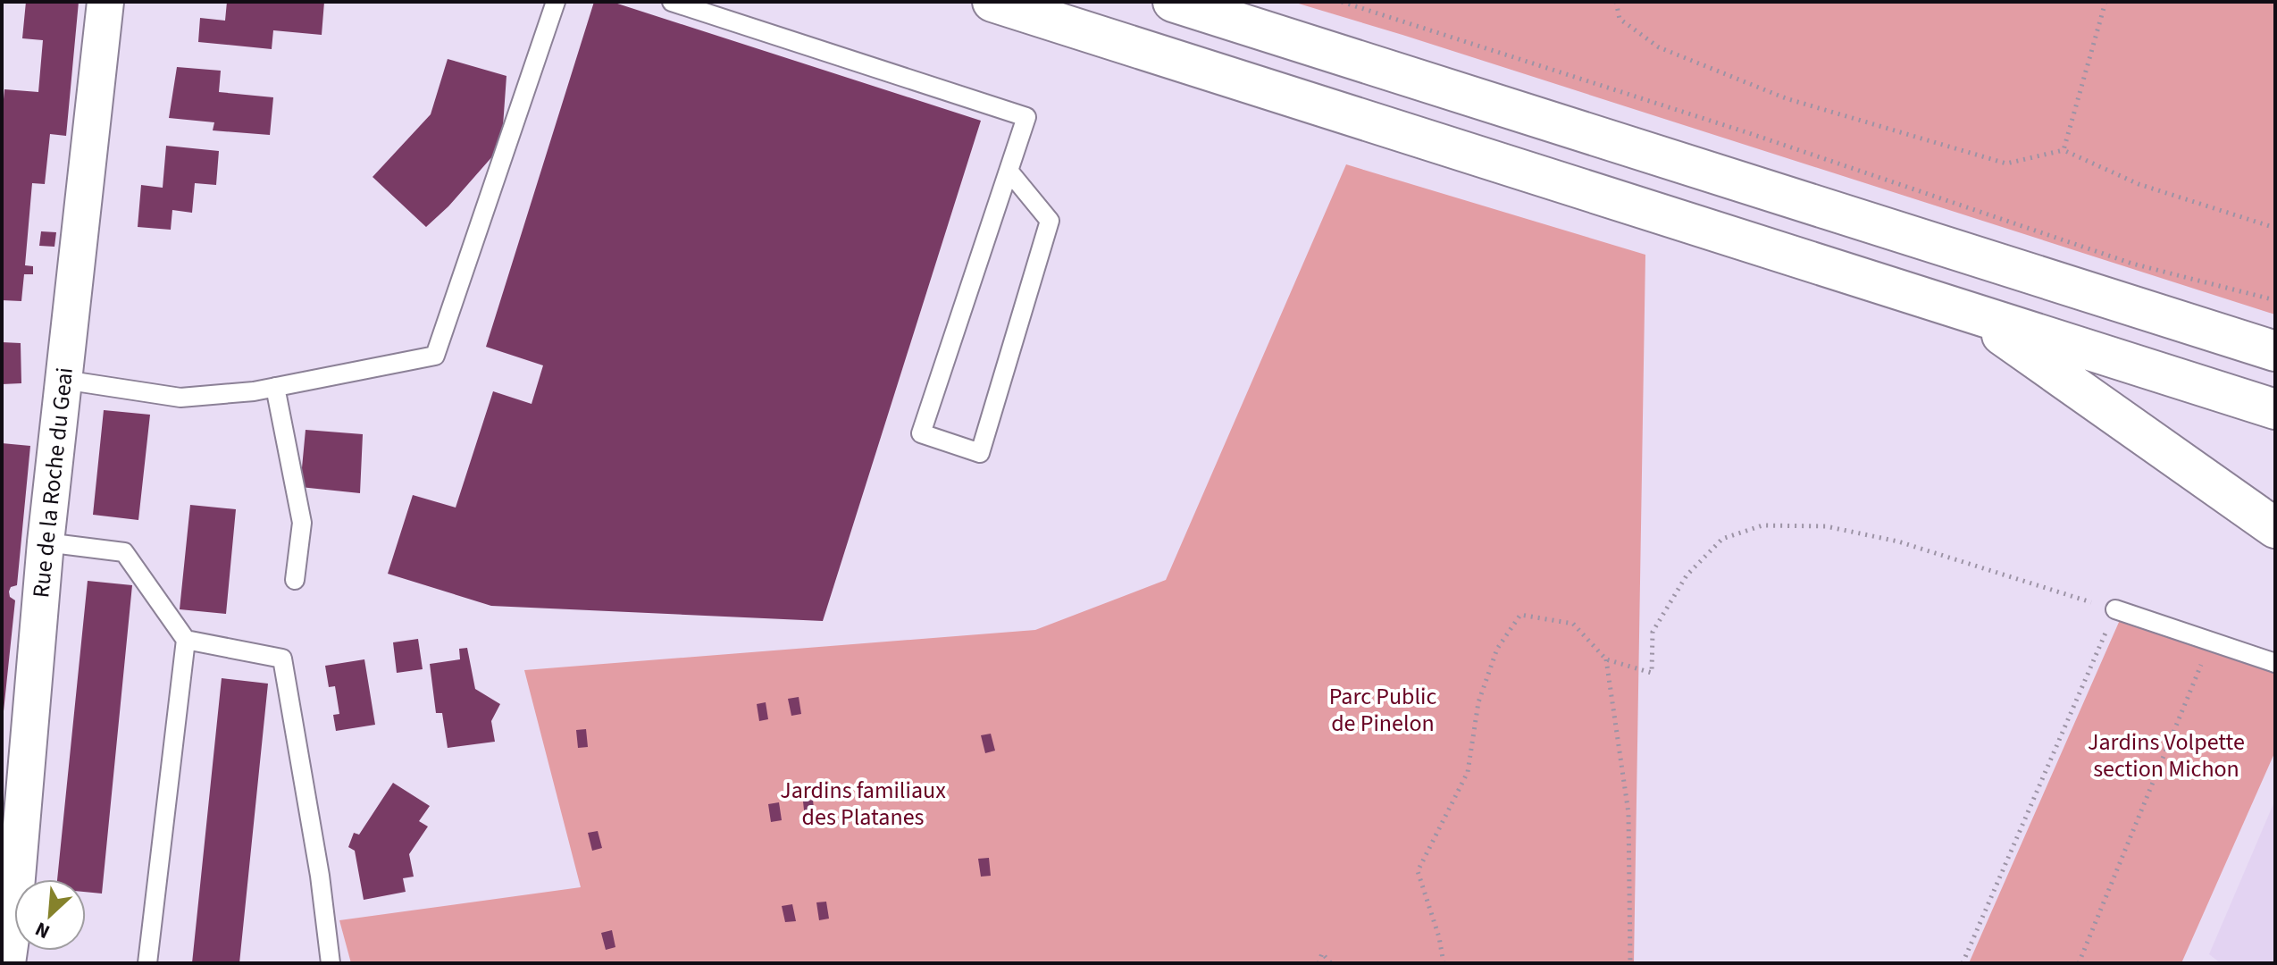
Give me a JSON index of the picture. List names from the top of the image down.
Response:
{
  "streets": {
    "street": ["Rue de la Roche du Geai"]
  },
  "parks": ["Parc Public de Pinelon", "Jardins Volpette section Michon", "Jardins familiaux des Platanes"],
  "north": "bottom left"
}
